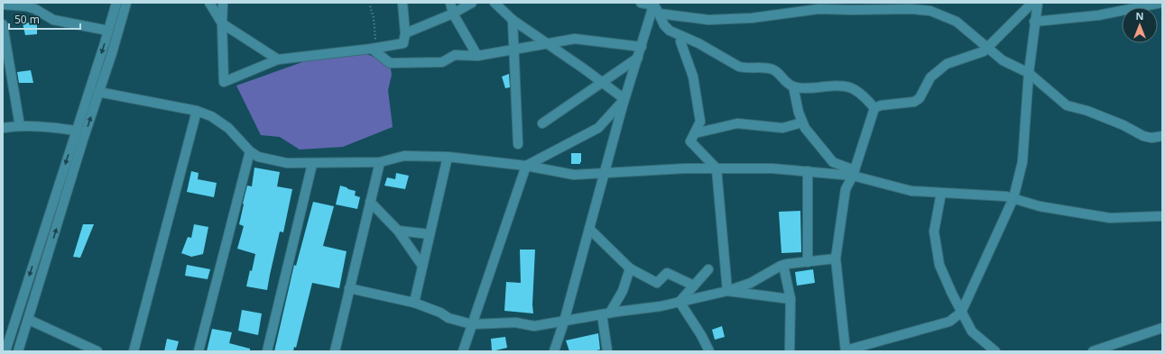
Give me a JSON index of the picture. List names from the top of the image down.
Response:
{
  "scale_bar": "50 m",
  "north": "top"
}
